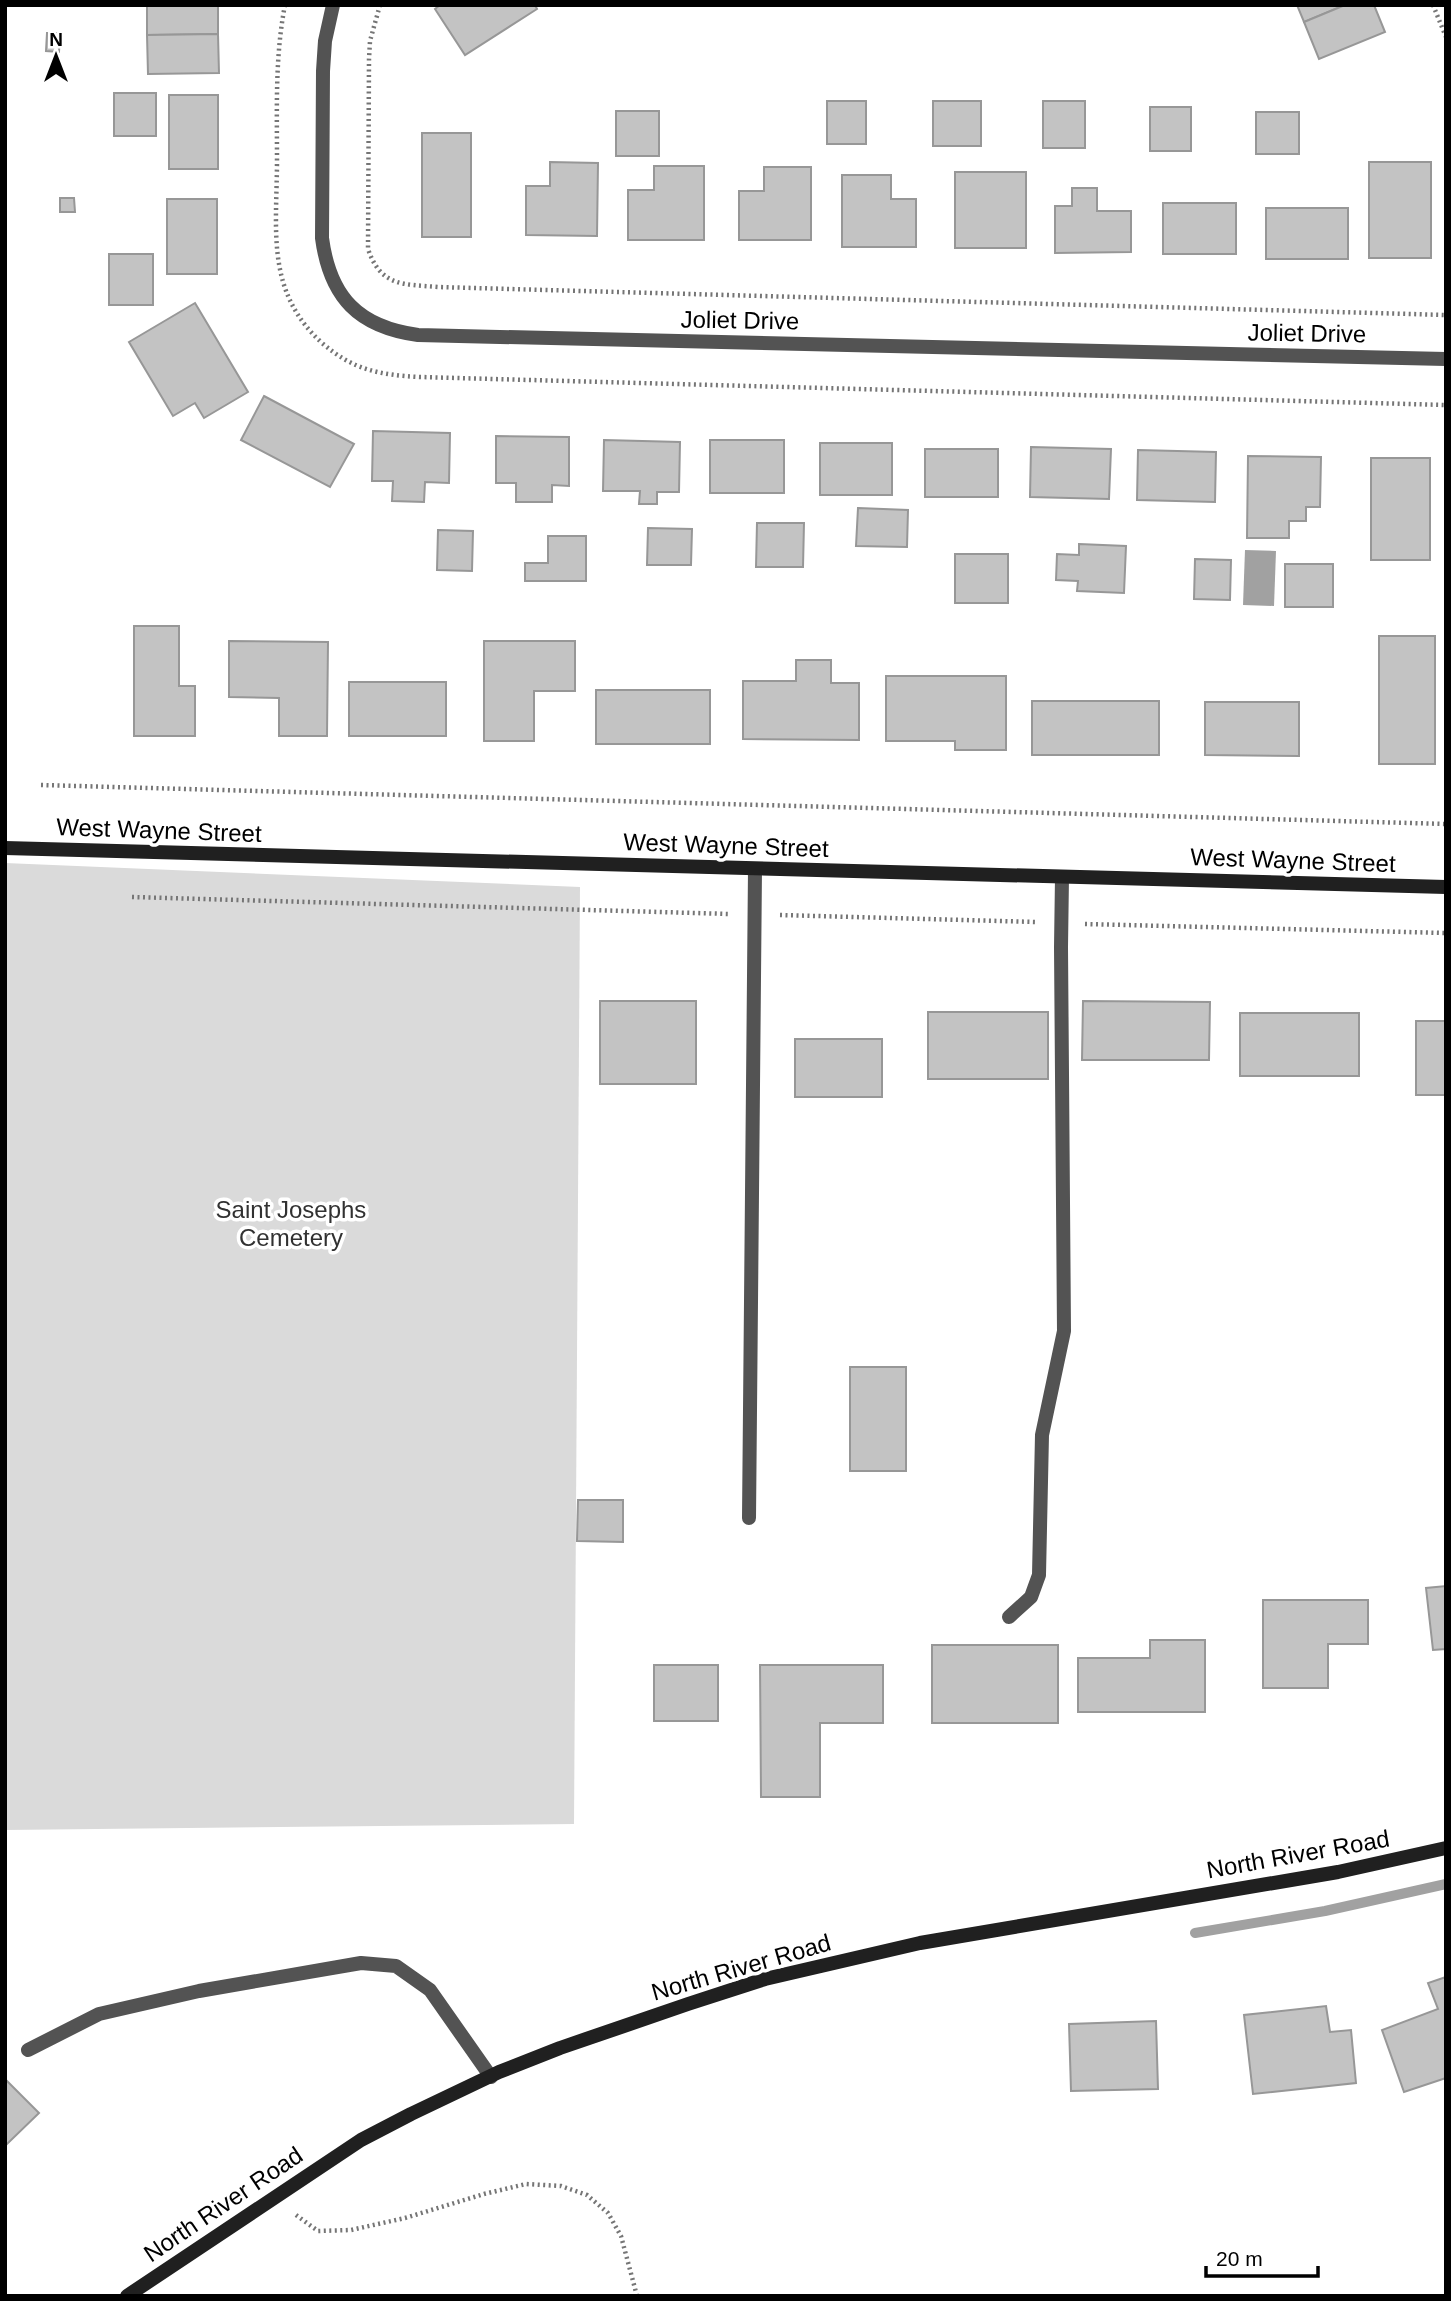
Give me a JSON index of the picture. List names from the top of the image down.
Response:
{
  "streets": {
    "street": ["Joliet Drive", "West Wayne Street", "North River Road"]
  },
  "parks": ["Saint Josephs Cemetery"],
  "scale_bar": "20 m",
  "north": "top"
}
